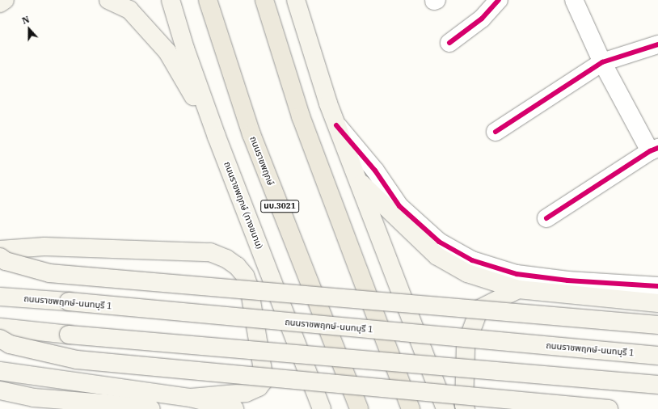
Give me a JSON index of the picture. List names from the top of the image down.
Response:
{
  "streets": {
    "main road": [
      "ถนนราชพฤกษ์",
      "ถนนราชพฤกษ์ (ทางขนาน)",
      "นบ.3021",
      "ถนนราชพฤกษ์-นนทบุรี 1"
    ]
  },
  "north": "top"
}
